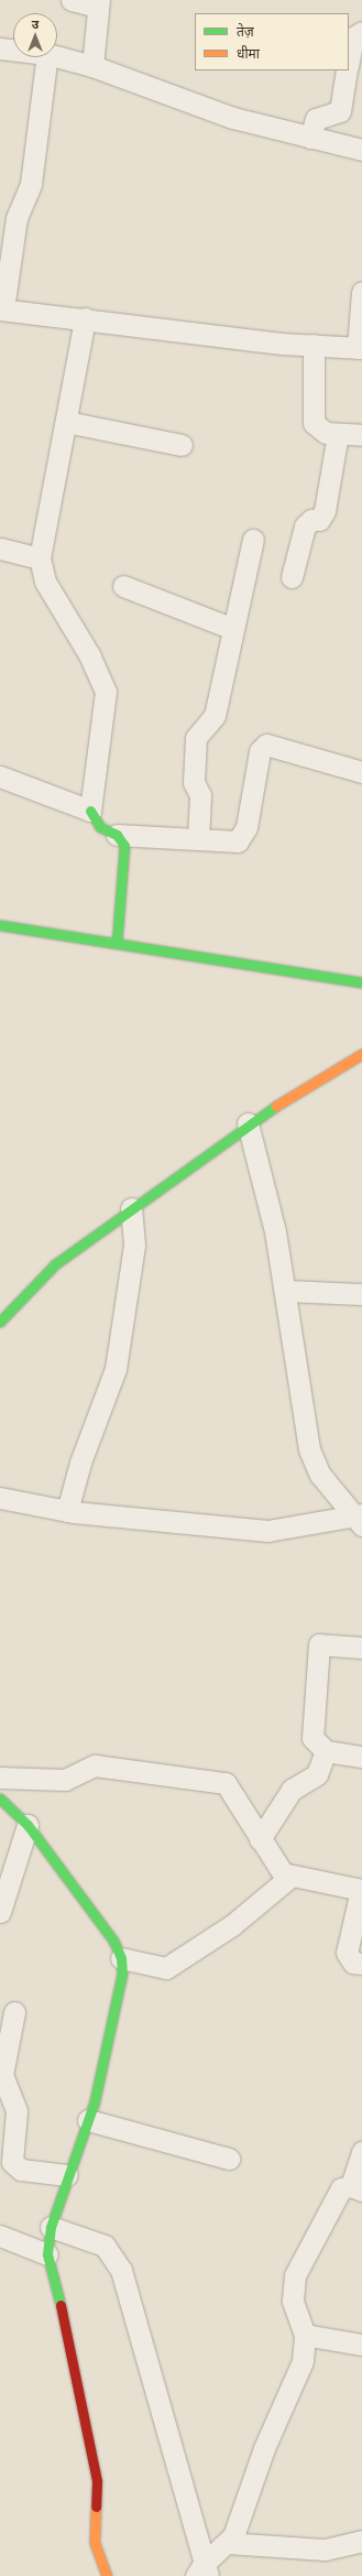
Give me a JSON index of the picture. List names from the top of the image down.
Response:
{
  "legend": ["तेज़", "धीमा"],
  "north": "top"
}
